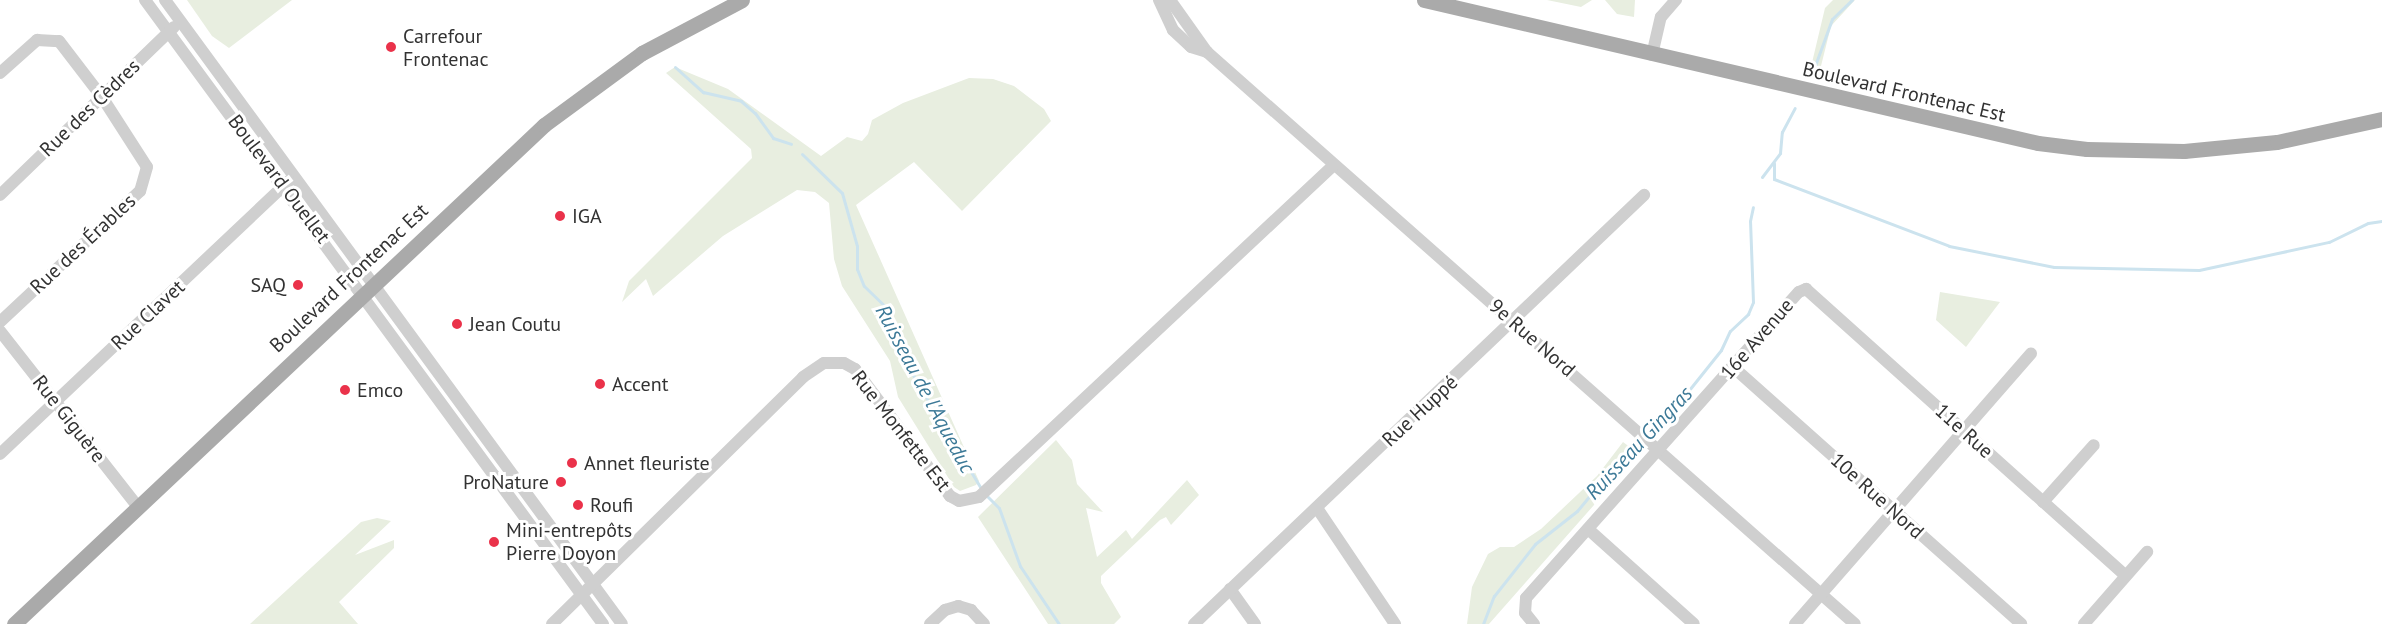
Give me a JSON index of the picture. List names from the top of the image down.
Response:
{
  "streets": {
    "main road": ["Boulevard Frontenac Est"],
    "street": [
      "Rue des Cèdres",
      "Boulevard Ouellet",
      "Rue des Érables",
      "Rue Clavet",
      "9e Rue Nord",
      "16e Avenue",
      "Rue Huppé",
      "Rue Giguère",
      "Rue Monfette Est",
      "11e Rue",
      "10e Rue Nord"
    ]
  },
  "crossings": [
    ["Boulevard Frontenac Est", "Boulevard Ouellet"],
    ["Boulevard Frontenac Est", "Rue Giguère"],
    ["Rue des Cèdres", "Boulevard Ouellet"],
    ["Rue des Cèdres", "Rue des Érables"],
    ["Boulevard Ouellet", "Rue Clavet"],
    ["Boulevard Ouellet", "Rue Monfette Est"],
    ["Rue Clavet", "Rue Giguère"],
    ["9e Rue Nord", "16e Avenue"],
    ["9e Rue Nord", "Rue Huppé"],
    ["9e Rue Nord", "Rue Monfette Est"],
    ["16e Avenue", "11e Rue"],
    ["16e Avenue", "10e Rue Nord"]
  ],
  "water": ["Ruisseau de l'Aqueduc", "Ruisseau Gingras"],
  "places": [
    "Carrefour Frontenac",
    "IGA",
    "SAQ",
    "Jean Coutu",
    "Accent",
    "Emco",
    "Annet fleuriste",
    "ProNature",
    "Roufi",
    "Mini-entrepôts Pierre Doyon"
  ]
}
